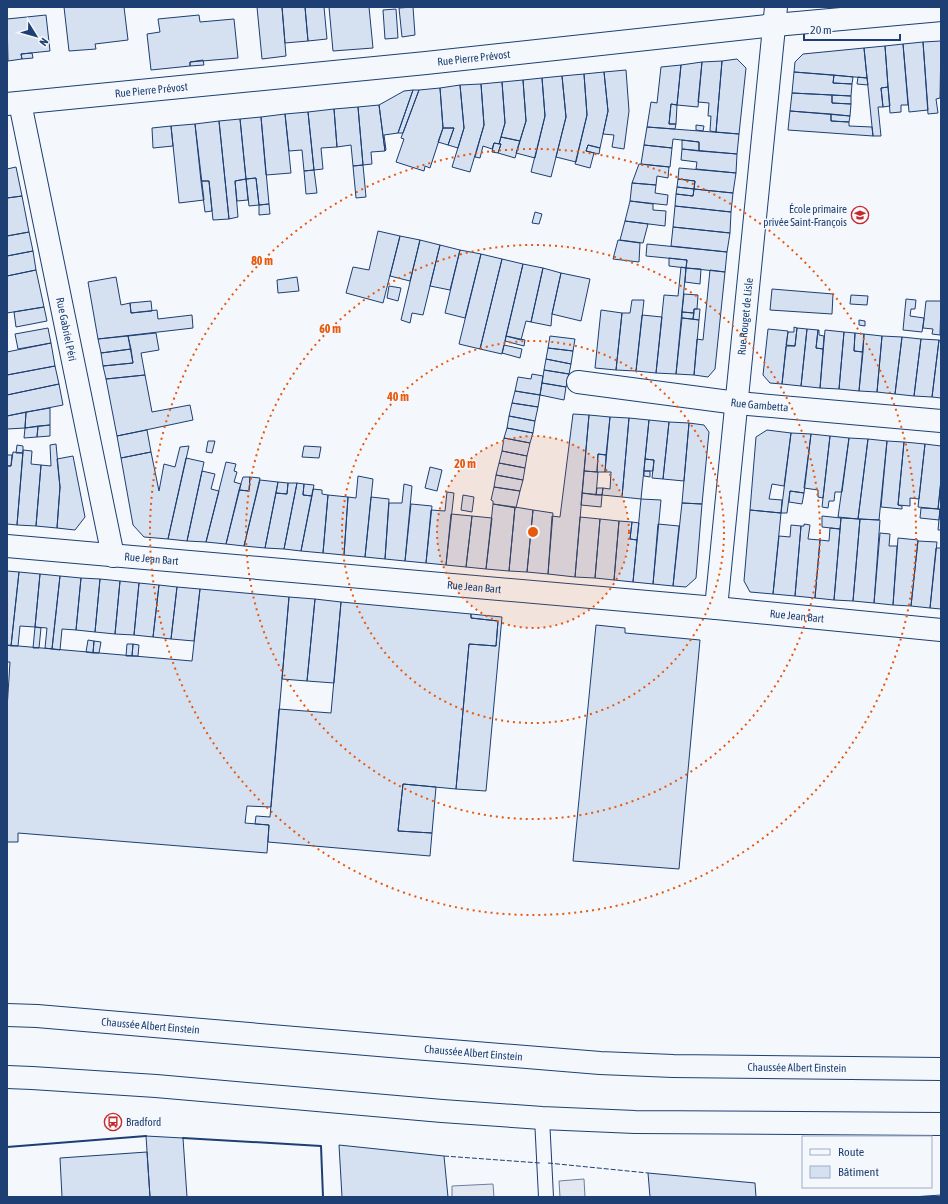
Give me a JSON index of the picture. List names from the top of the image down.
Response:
{
  "streets": {
    "street": [
      "Rue Pierre Prévost",
      "Rue Rouget de Lisle",
      "Rue Gabriel Péri",
      "Rue Gambetta",
      "Rue Jean Bart",
      "Chaussée Albert Einstein"
    ]
  },
  "crossings": [
    ["Rue Pierre Prévost", "Rue Rouget de Lisle"],
    ["Rue Pierre Prévost", "Rue Gabriel Péri"],
    ["Rue Rouget de Lisle", "Rue Gambetta"],
    ["Rue Rouget de Lisle", "Rue Jean Bart"],
    ["Rue Gabriel Péri", "Rue Jean Bart"]
  ],
  "places": {
    "school or university": ["École primaire privée Saint-François"],
    "bus stop": ["Bradford"]
  },
  "legend": ["Route", "Bâtiment"],
  "scale_bar": "20 m",
  "north": "bottom right",
  "rings": [
    "80 m",
    "60 m",
    "40 m",
    "20 m"
  ]
}
